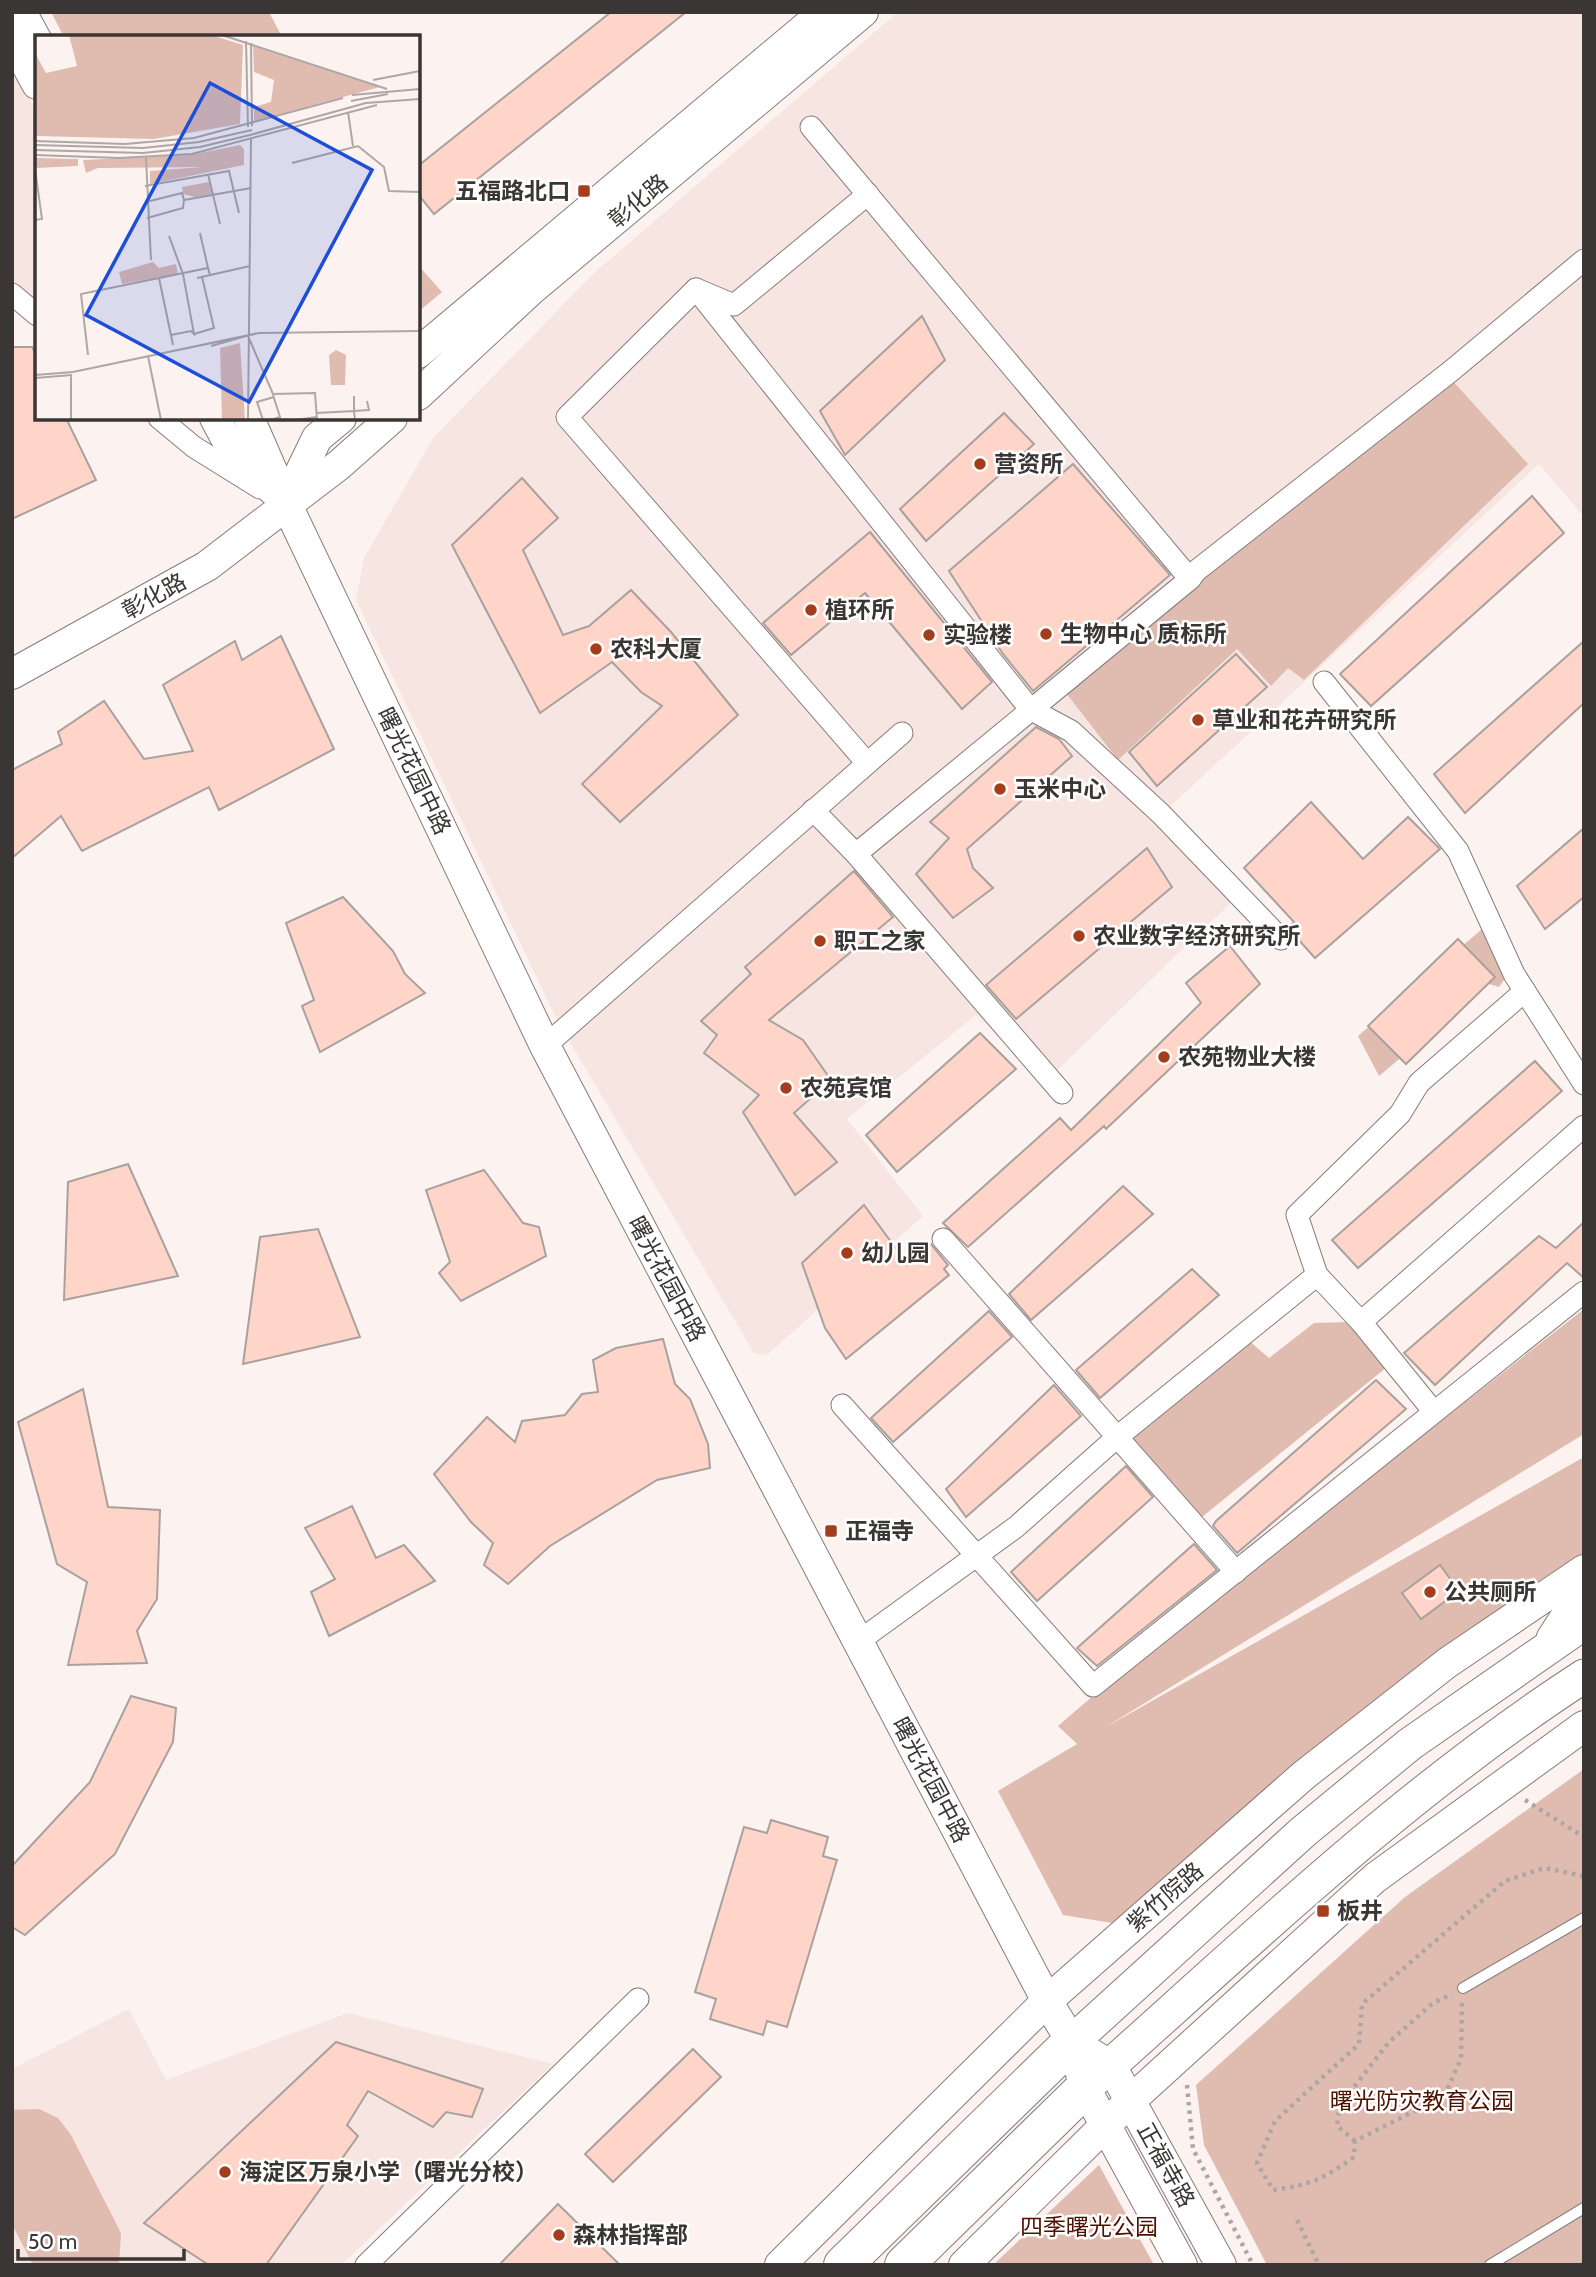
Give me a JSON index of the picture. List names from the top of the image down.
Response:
{
  "streets": {
    "highway": ["紫竹院路"],
    "street": ["彰化路", "曙光花园中路", "正福寺路"]
  },
  "crossings": [
    ["彰化路", "曙光花园中路"],
    ["曙光花园中路", "紫竹院路"],
    ["曙光花园中路", "正福寺路"]
  ],
  "parks": ["曙光防灾教育公园", "四季曙光公园"],
  "places": {
    "transit": ["五福路北口", "正福寺", "板井"],
    "other": [
      "营资所",
      "植环所",
      "生物中心 质标所",
      "实验楼",
      "农科大厦",
      "草业和花卉研究所",
      "玉米中心",
      "农业数字经济研究所",
      "职工之家",
      "农苑物业大楼",
      "农苑宾馆",
      "幼儿园",
      "公共厕所",
      "海淀区万泉小学（曙光分校）",
      "森林指挥部"
    ]
  },
  "scale_bar": "50 m"
}
